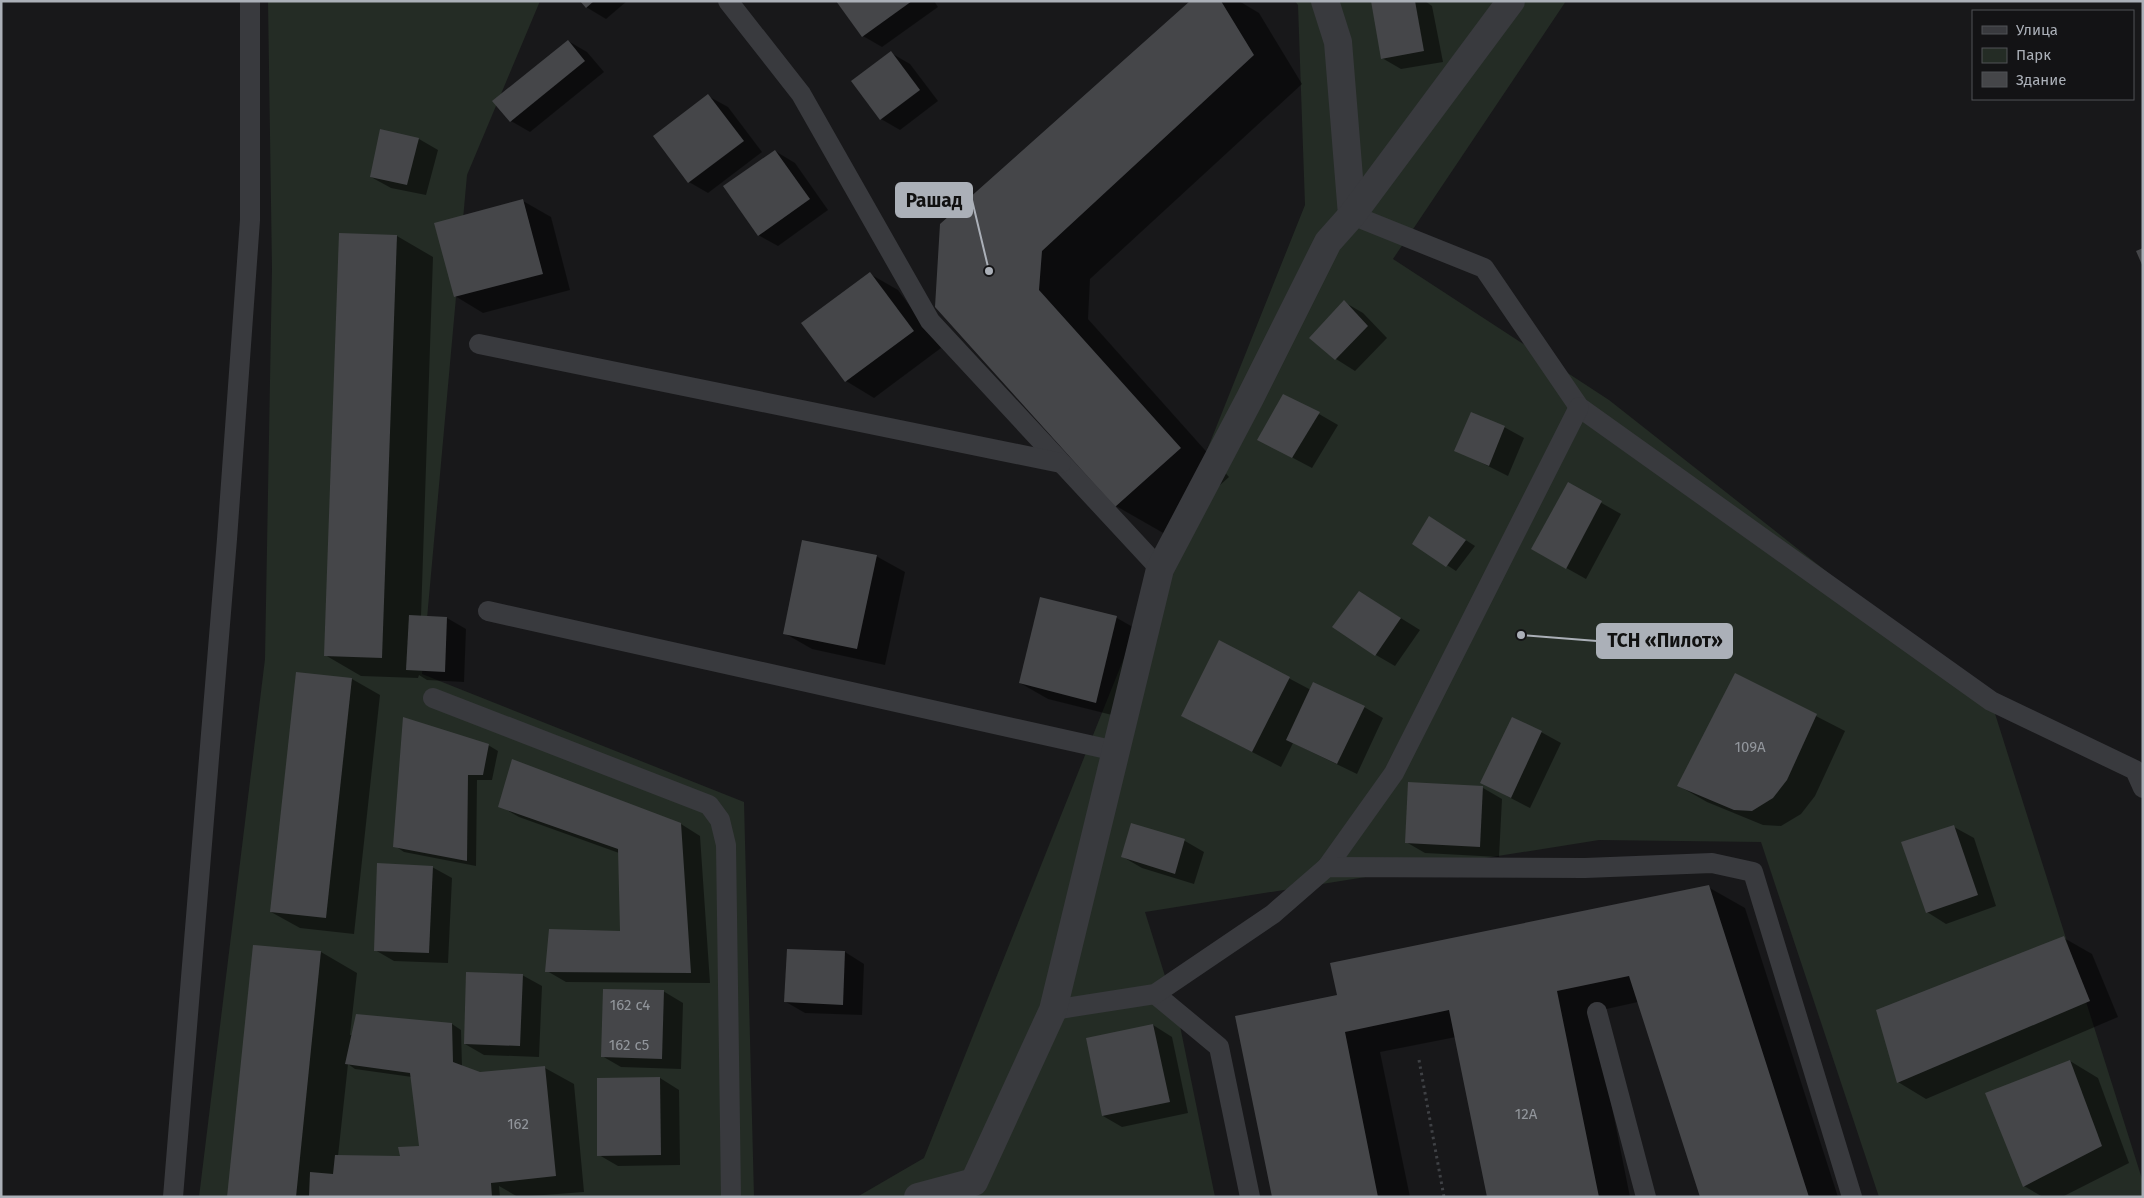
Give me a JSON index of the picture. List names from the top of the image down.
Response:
{
  "places": ["Рашад", "ТСН «Пилот»"],
  "house_numbers": [
    "109А",
    "162 с4",
    "162 c5",
    "12А",
    "162"
  ],
  "legend": ["Улица", "Парк", "Здание"]
}
